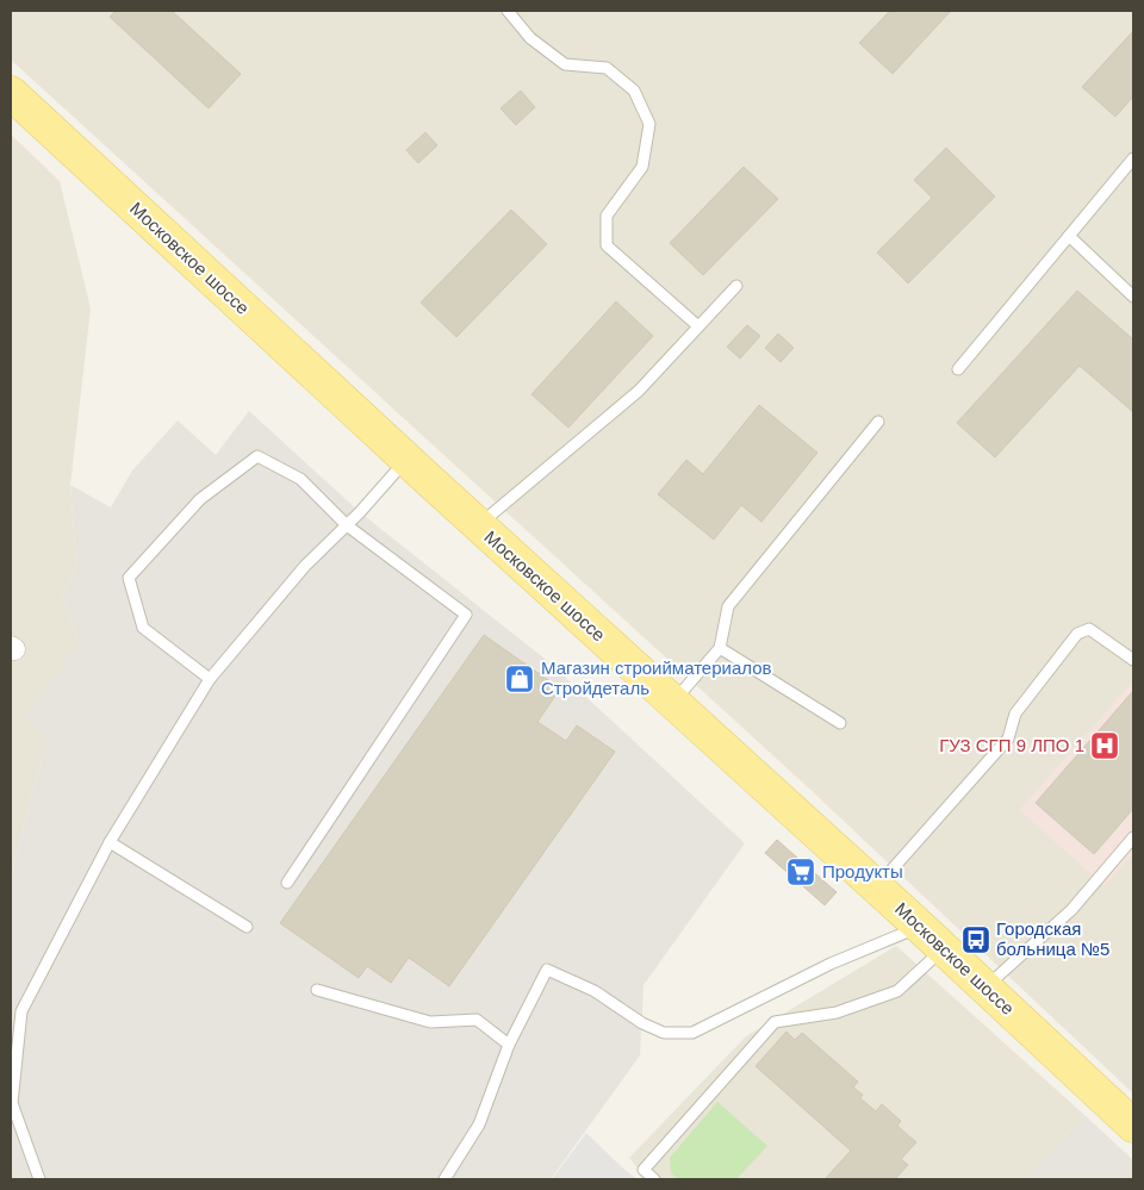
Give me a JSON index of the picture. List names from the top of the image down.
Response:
{
  "streets": {
    "main road": ["Московское шоссе"]
  },
  "places": {
    "shop": ["Магазин строийматериалов Стройдеталь"],
    "hospital": ["ГУЗ СГП 9 ЛПО 1"],
    "supermarket": ["Продукты"],
    "bus stop": ["Городская больница №5"]
  }
}
